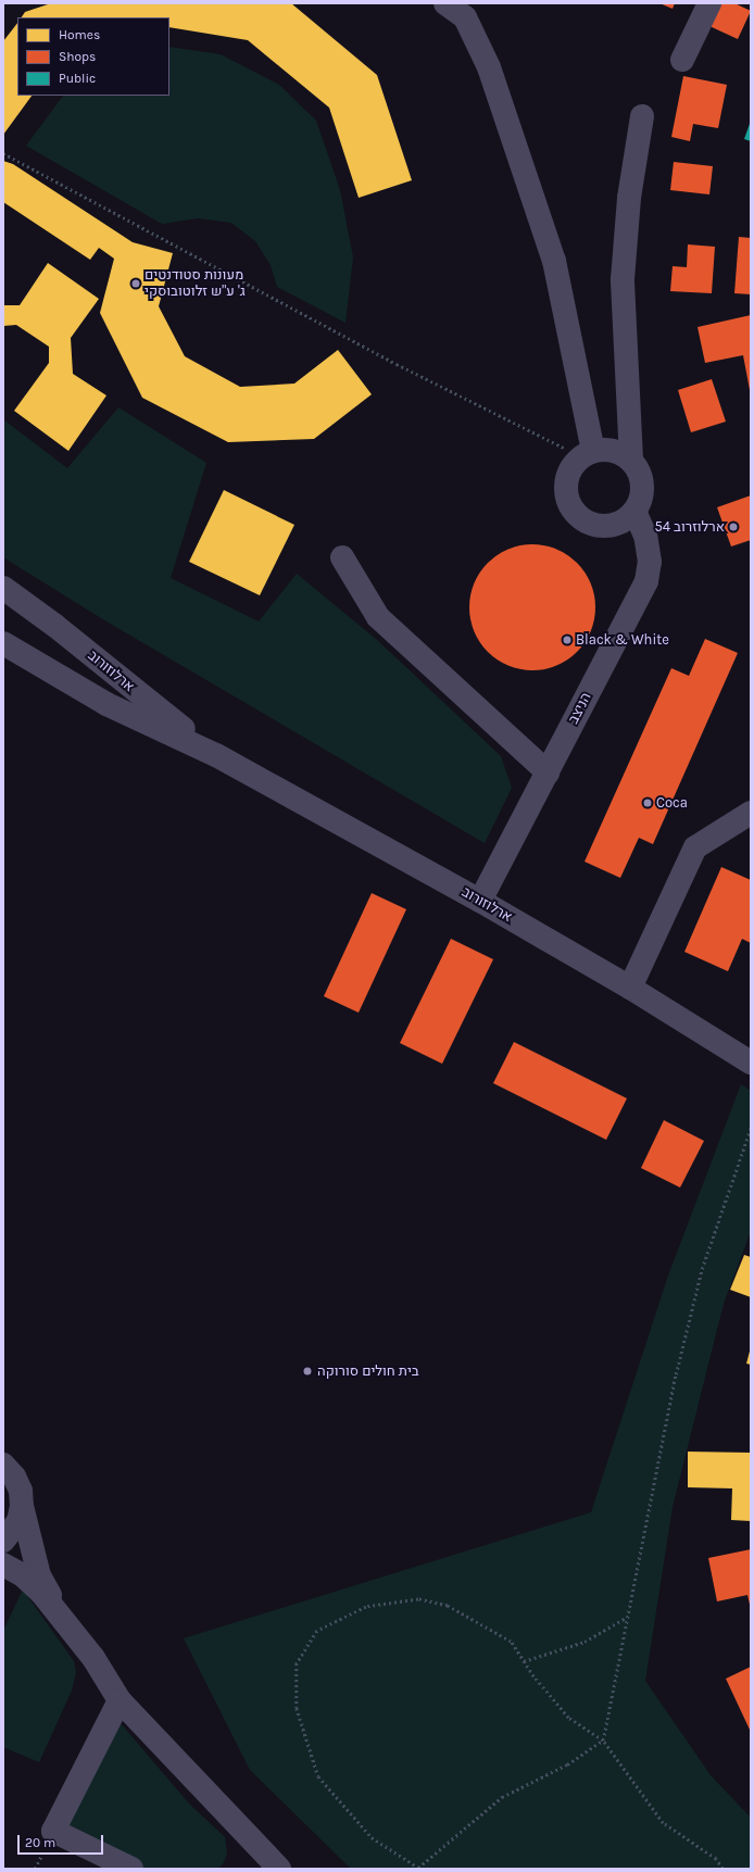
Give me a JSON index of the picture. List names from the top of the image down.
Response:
{
  "streets": {
    "street": ["ארלוזורוב", "הניצב"]
  },
  "crossings": [
    ["ארלוזורוב", "הניצב"]
  ],
  "places": [
    "מעונות סטודנטים ג' ע\"ש זלוטובוסקי",
    "ארלוזרוב 54",
    "Black & White",
    "Coca",
    "בית חולים סורוקה"
  ],
  "legend": ["Homes", "Shops", "Public"],
  "scale_bar": "20 m"
}
